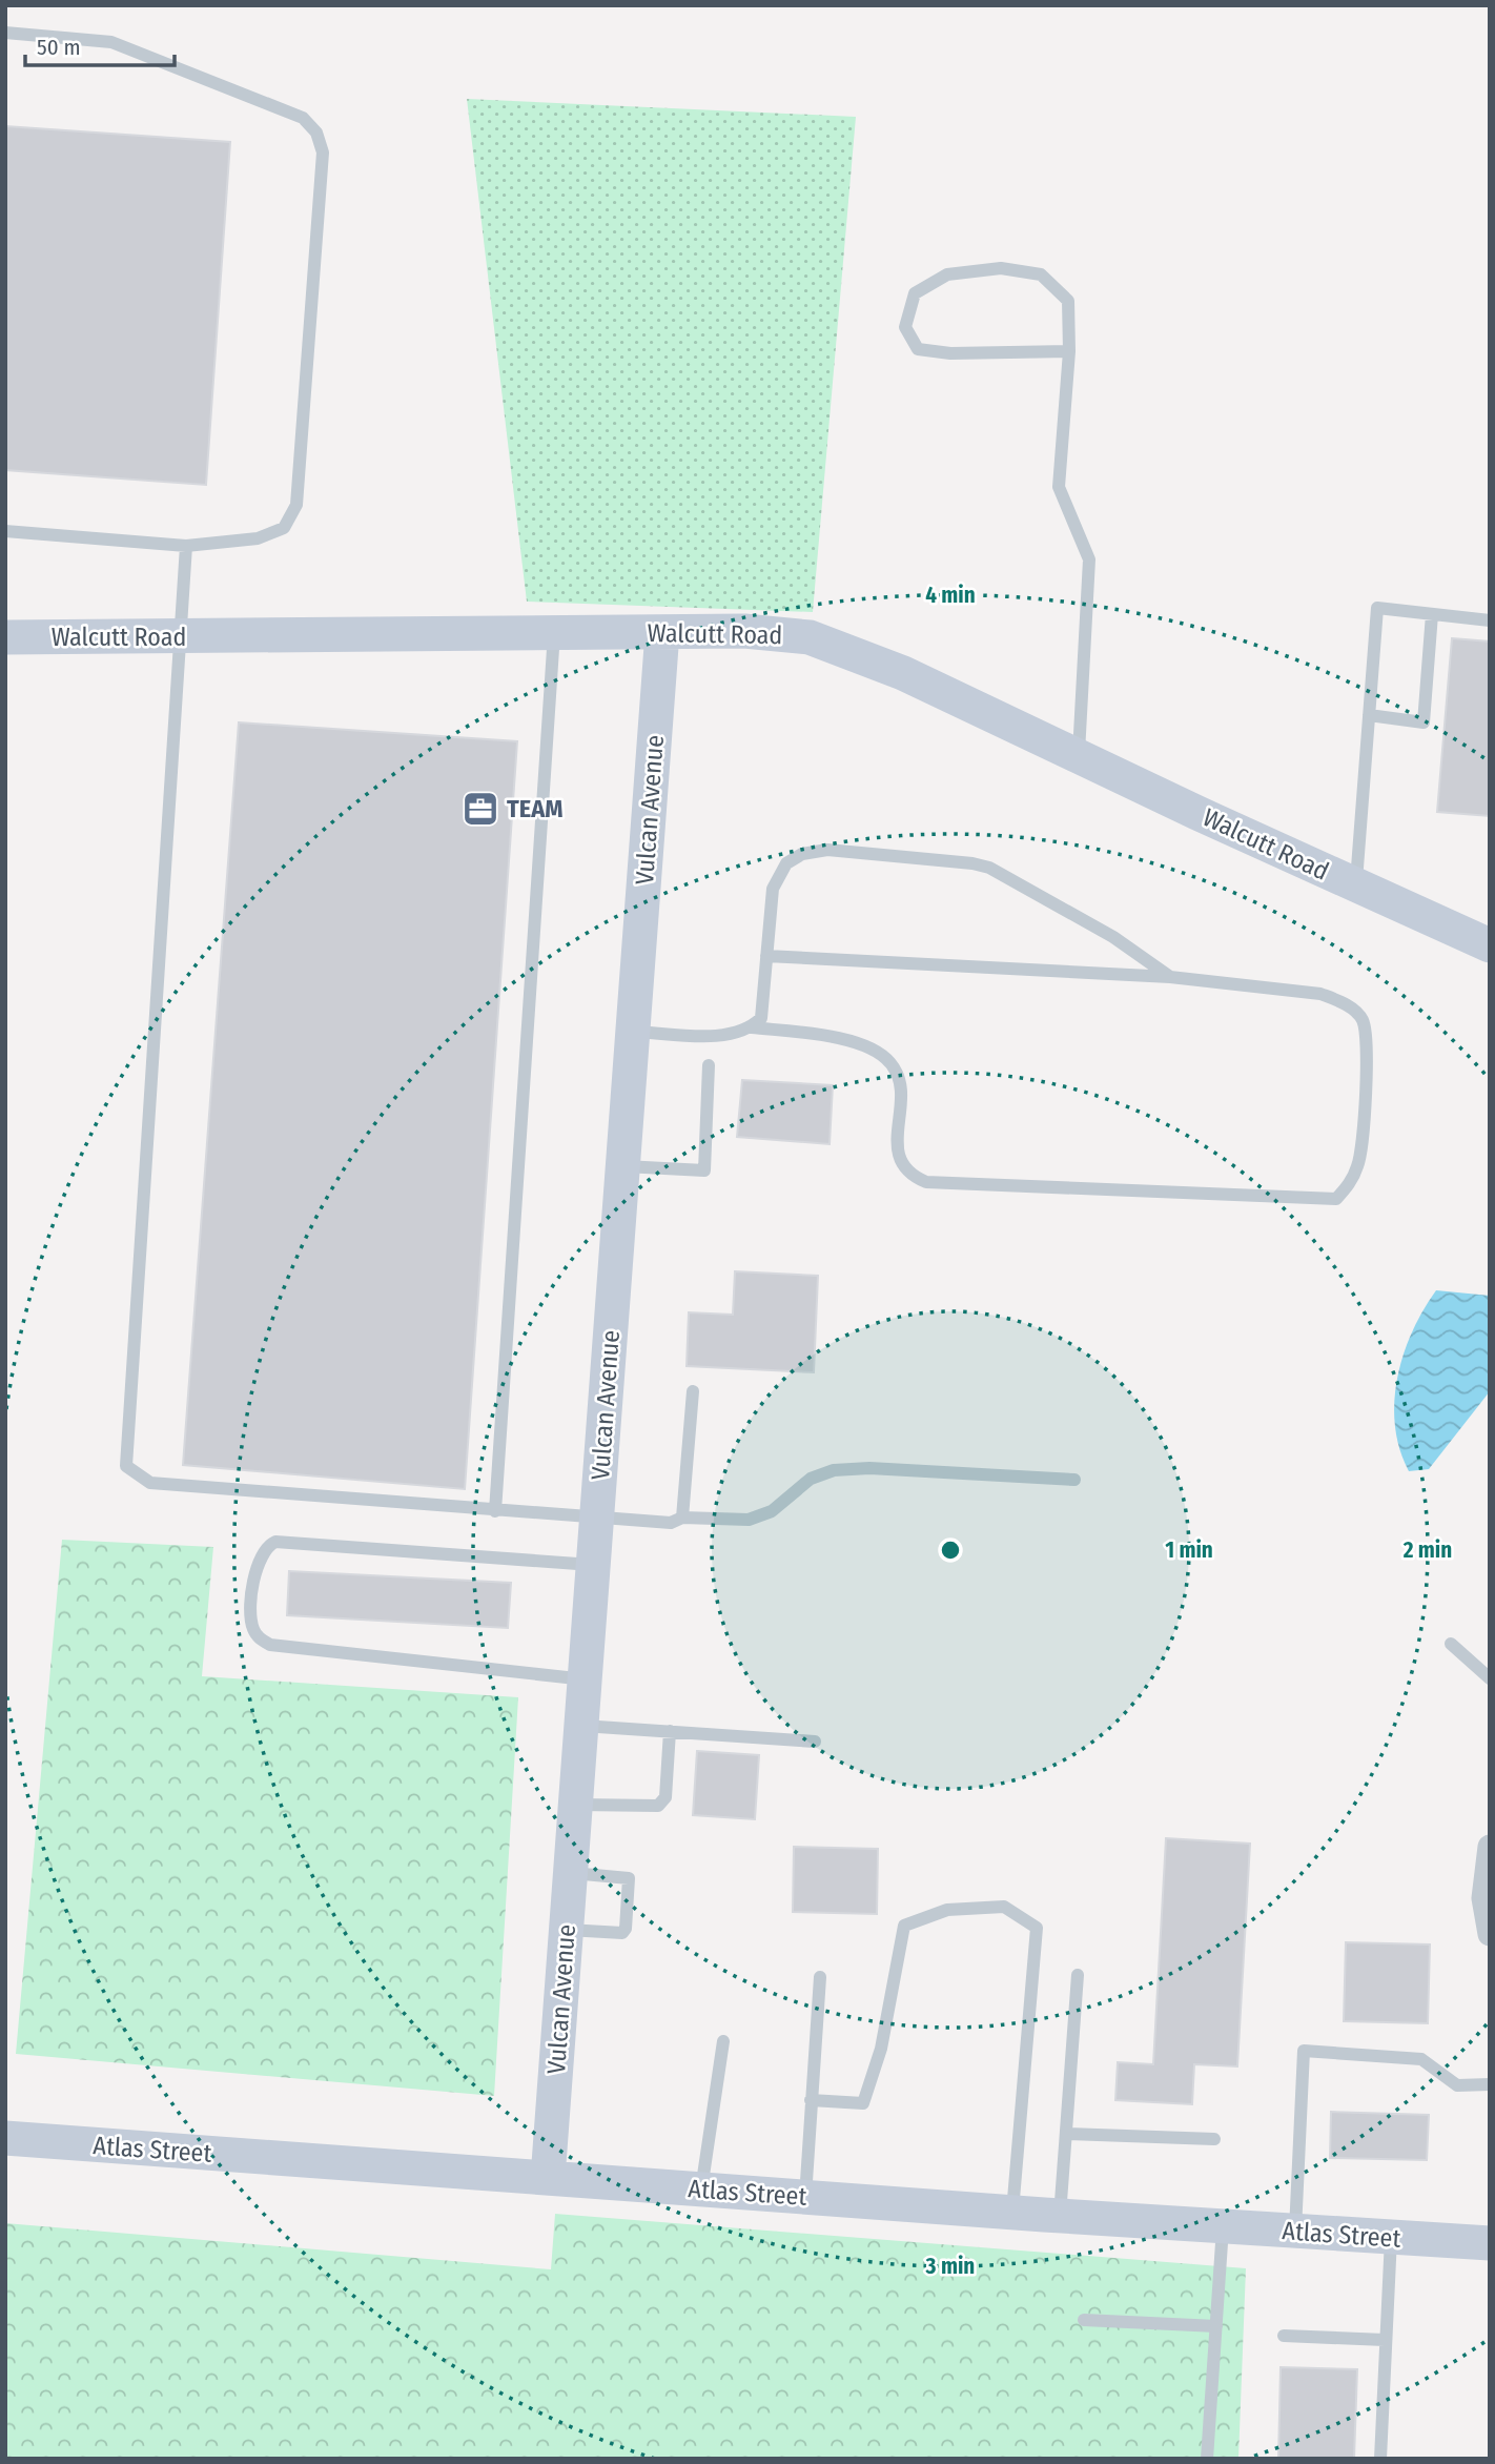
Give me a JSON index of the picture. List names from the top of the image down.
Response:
{
  "streets": {
    "street": ["Walcutt Road", "Vulcan Avenue", "Atlas Street"]
  },
  "crossings": [
    ["Walcutt Road", "Vulcan Avenue"],
    ["Vulcan Avenue", "Atlas Street"]
  ],
  "places": {
    "office": ["TEAM"]
  },
  "scale_bar": "50 m",
  "rings": [
    "4 min",
    "1 min",
    "2 min",
    "3 min"
  ]
}
